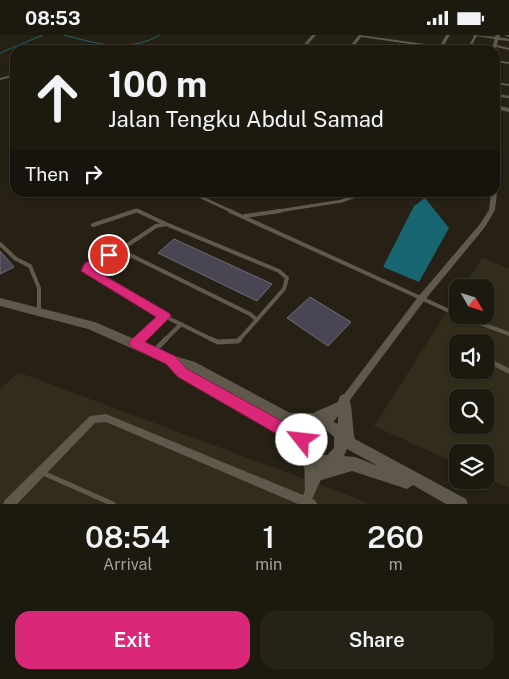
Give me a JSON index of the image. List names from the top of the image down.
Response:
{
  "north": "bottom right",
  "page": {
    "status": "08:53",
    "turn": ["100 m", "Jalan Tengku Abdul Samad"],
    "then": "Then",
    "eta": [
      "08:54",
      "Arrival",
      "1",
      "min",
      "260",
      "m"
    ],
    "buttons": ["Exit", "Share"]
  }
}
